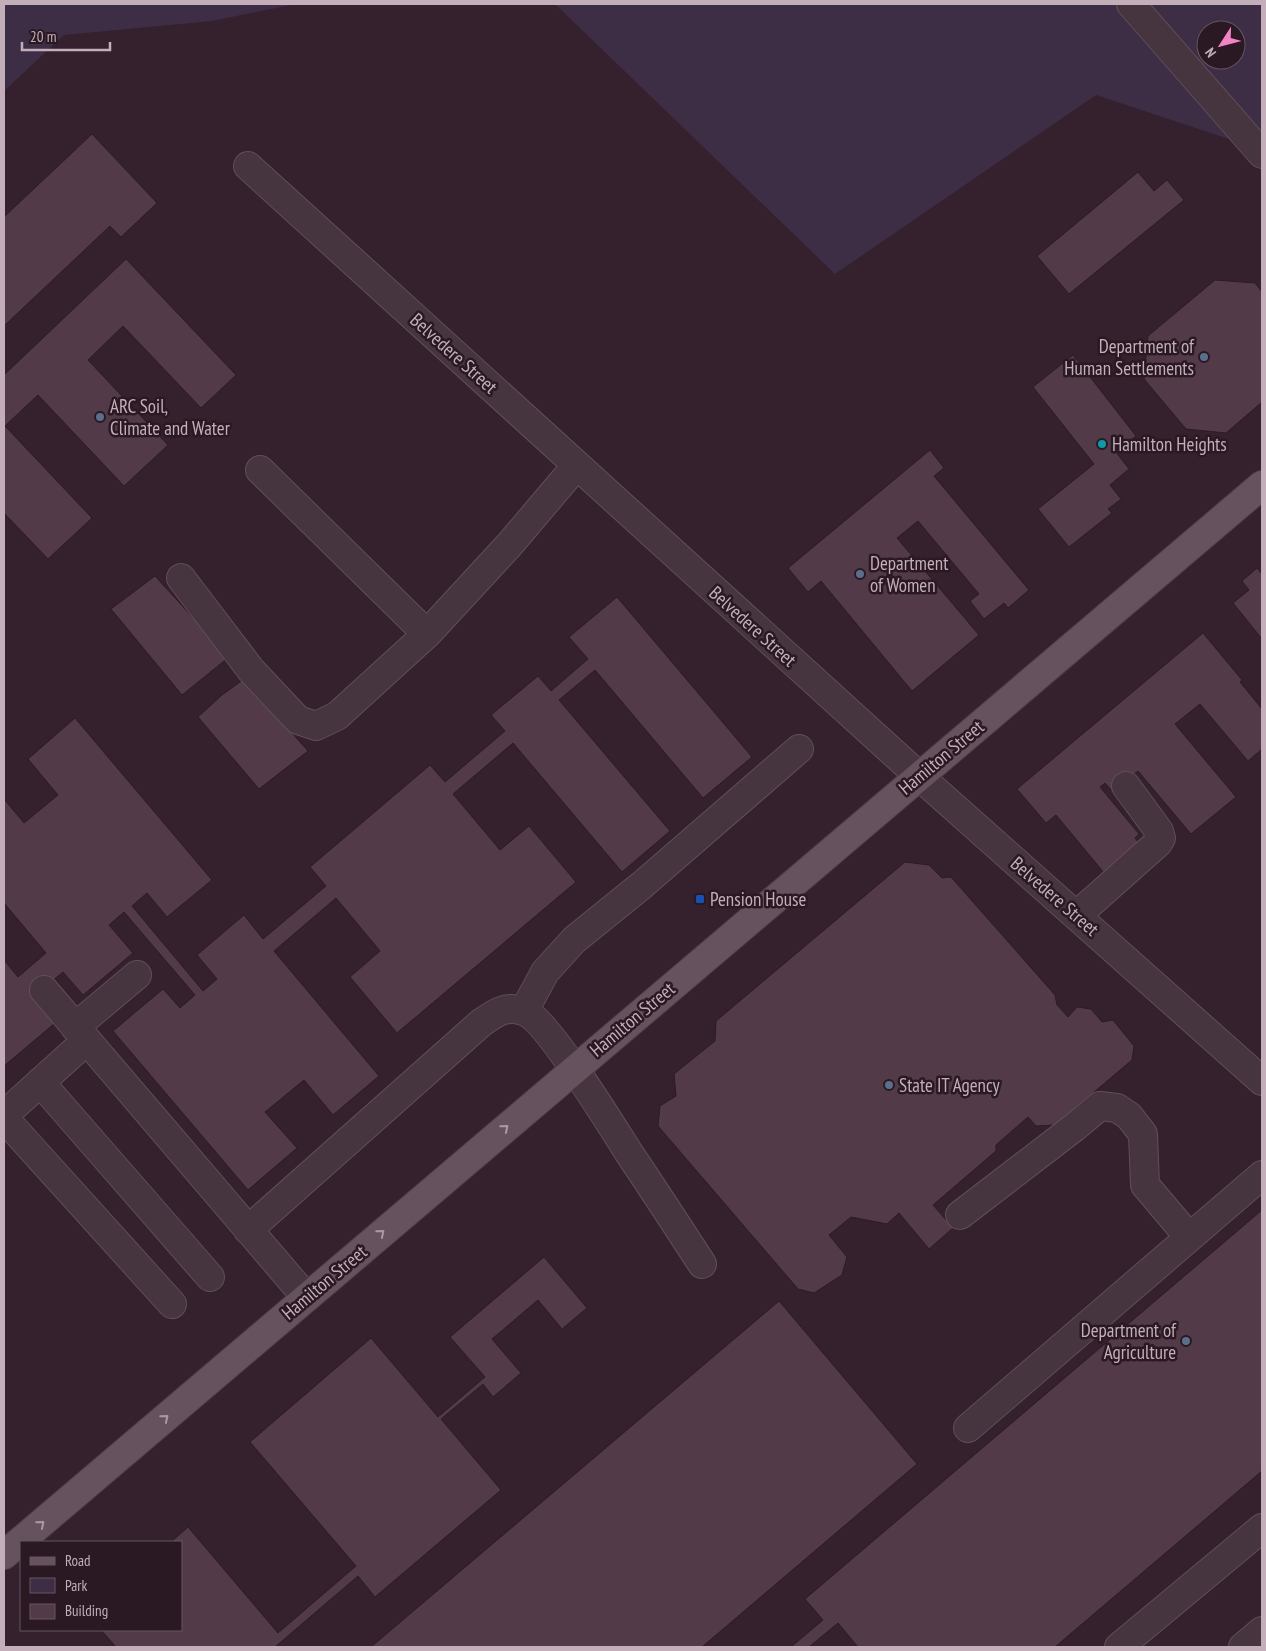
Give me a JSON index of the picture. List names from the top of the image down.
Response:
{
  "streets": {
    "main road": ["Hamilton Street"],
    "street": ["Belvedere Street"]
  },
  "crossings": [
    ["Belvedere Street", "Hamilton Street"]
  ],
  "one_way": ["Hamilton Street"],
  "places": {
    "other": [
      "Department of Human Settlements",
      "ARC Soil, Climate and Water",
      "Hamilton Heights",
      "Department of Women",
      "State IT Agency",
      "Department of Agriculture"
    ],
    "transit": ["Pension House"]
  },
  "legend": ["Road", "Park", "Building"],
  "scale_bar": "20 m",
  "north": "bottom left"
}
